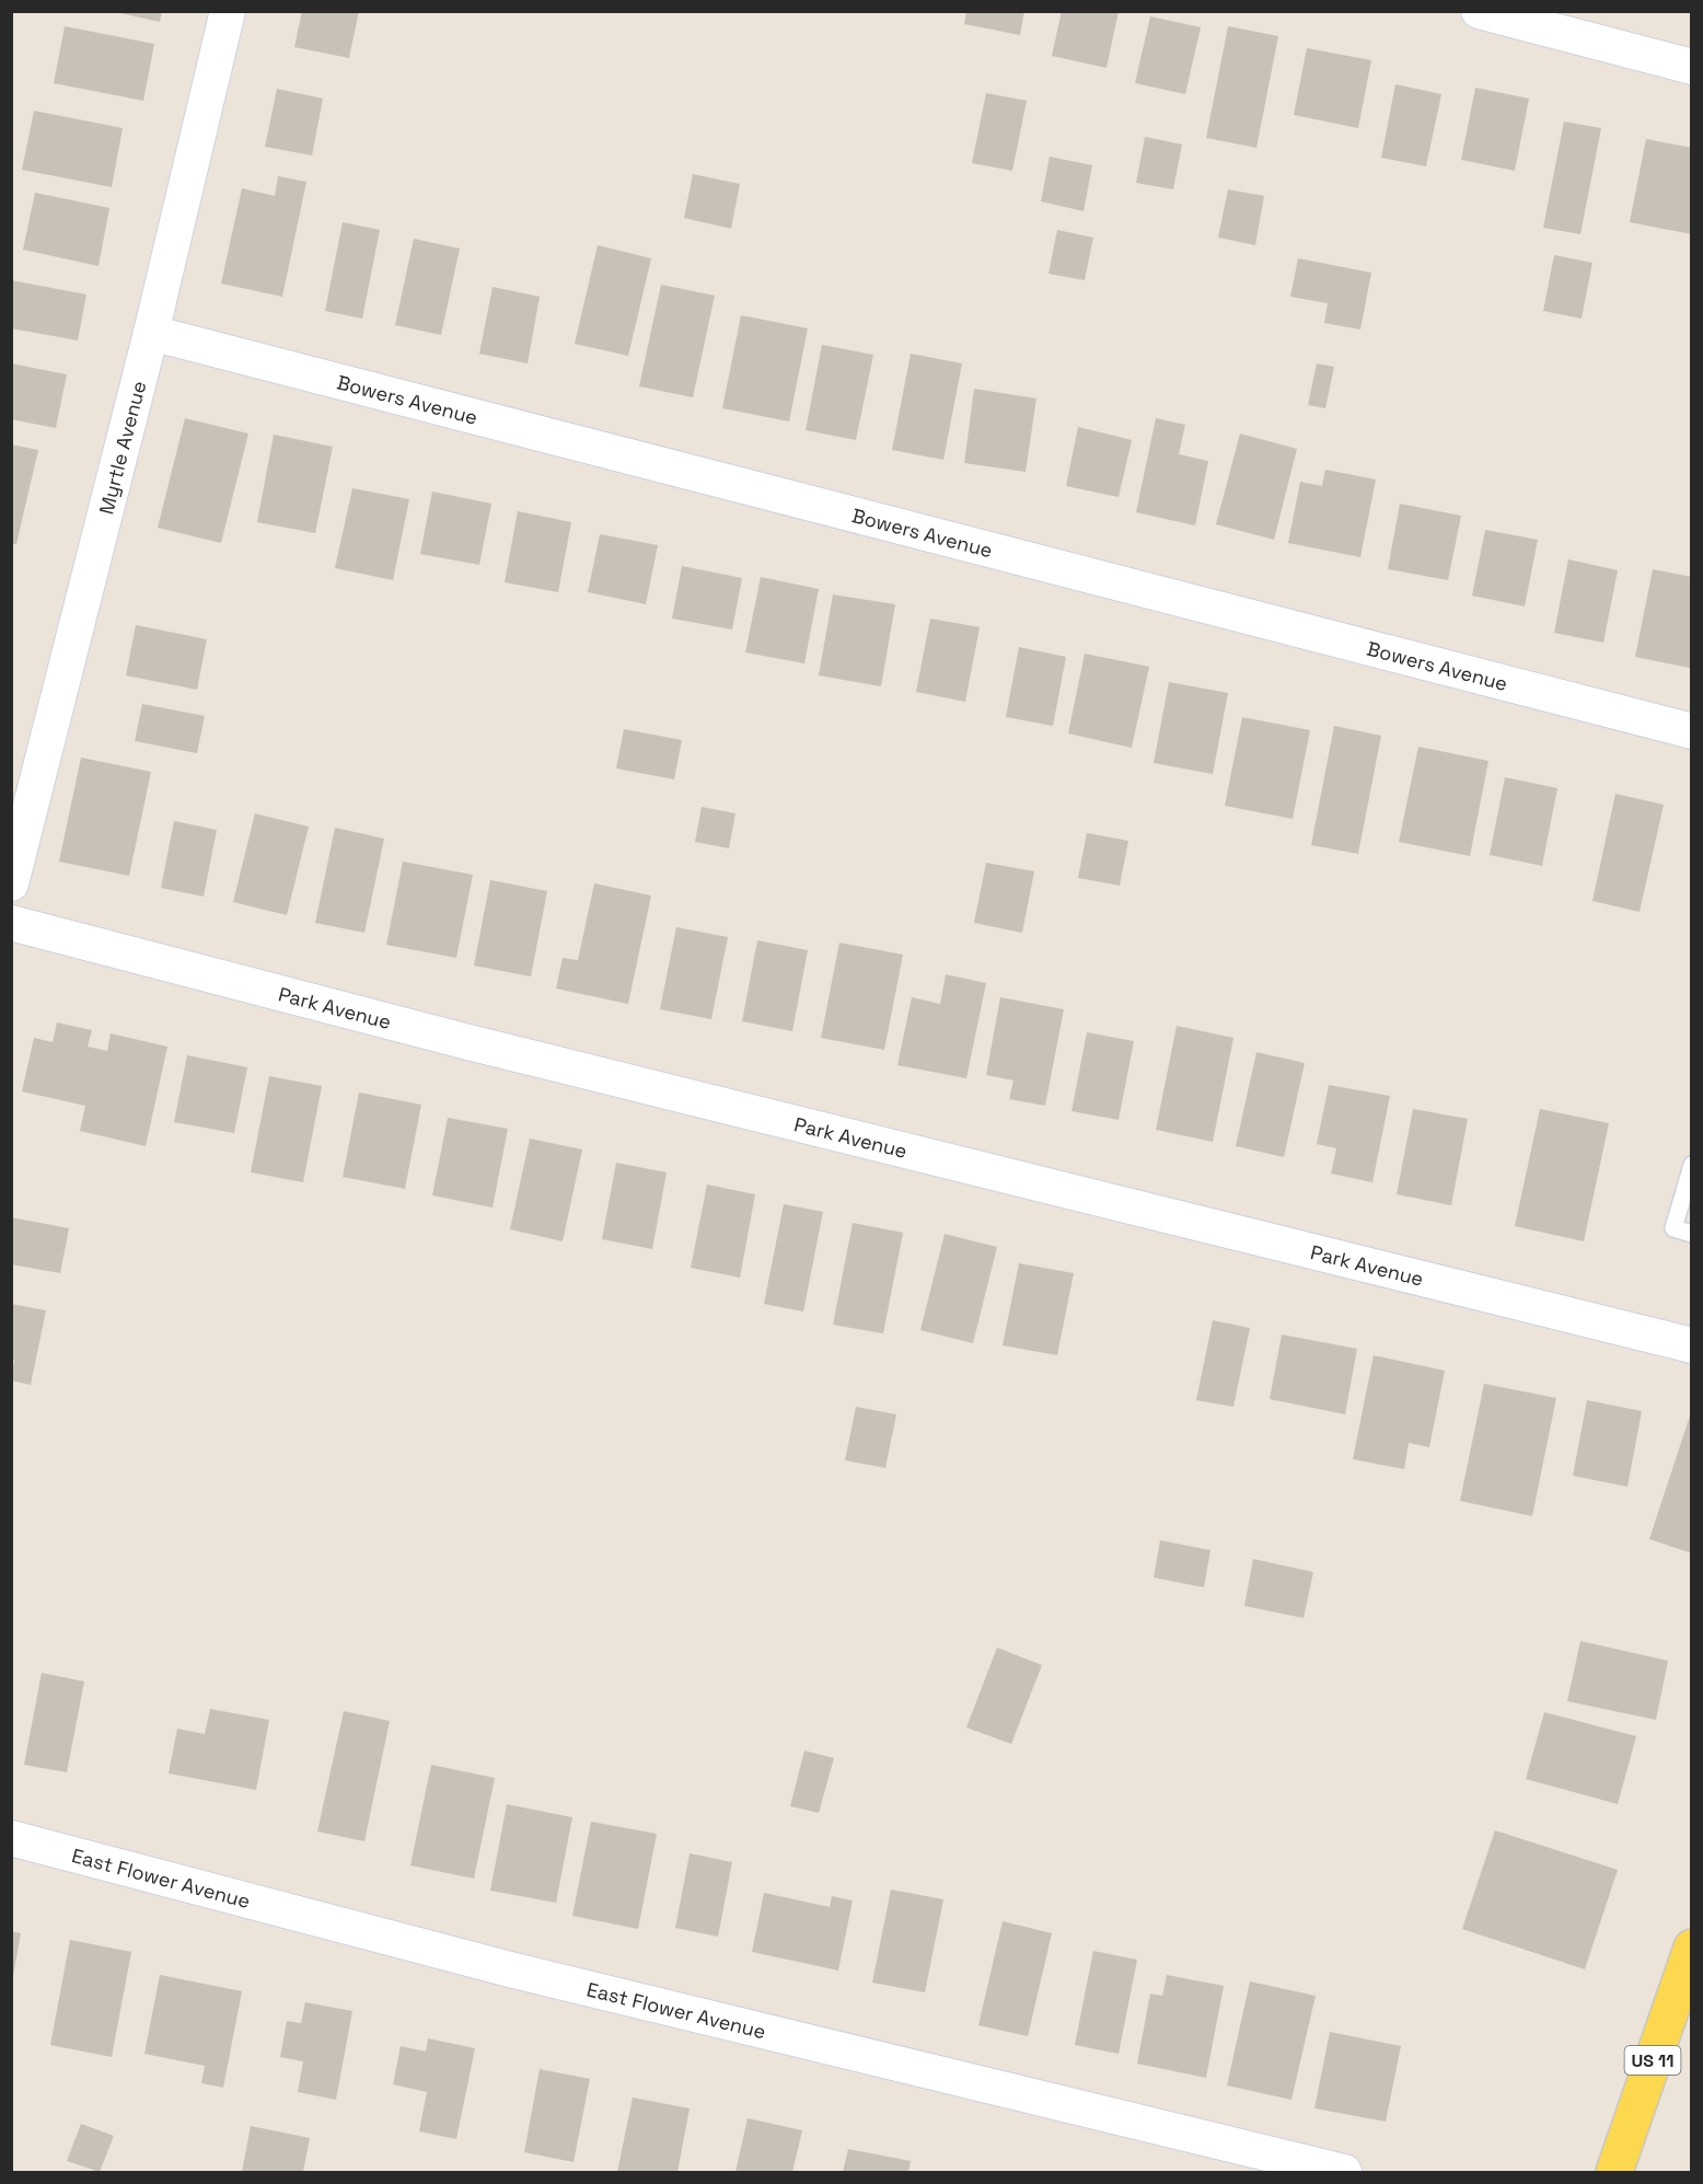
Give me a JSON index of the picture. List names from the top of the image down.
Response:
{
  "streets": {
    "main road": ["US 11"],
    "street": [
      "Bowers Avenue",
      "Myrtle Avenue",
      "Park Avenue",
      "East Flower Avenue"
    ]
  },
  "crossings": [
    ["Bowers Avenue", "Myrtle Avenue"]
  ]
}
